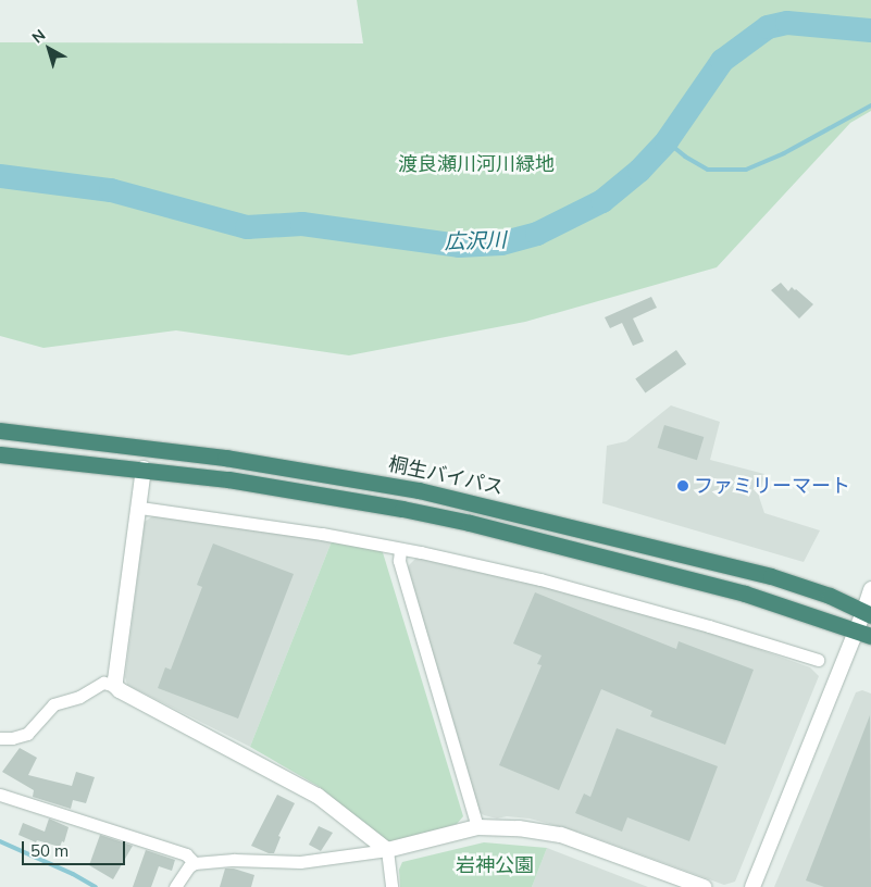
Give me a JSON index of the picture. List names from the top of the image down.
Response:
{
  "streets": {
    "highway": ["桐生バイパス"]
  },
  "water": ["広沢川"],
  "parks": ["渡良瀬川河川緑地", "岩神公園"],
  "places": ["ファミリーマート"],
  "scale_bar": "50 m",
  "north": "top left"
}
